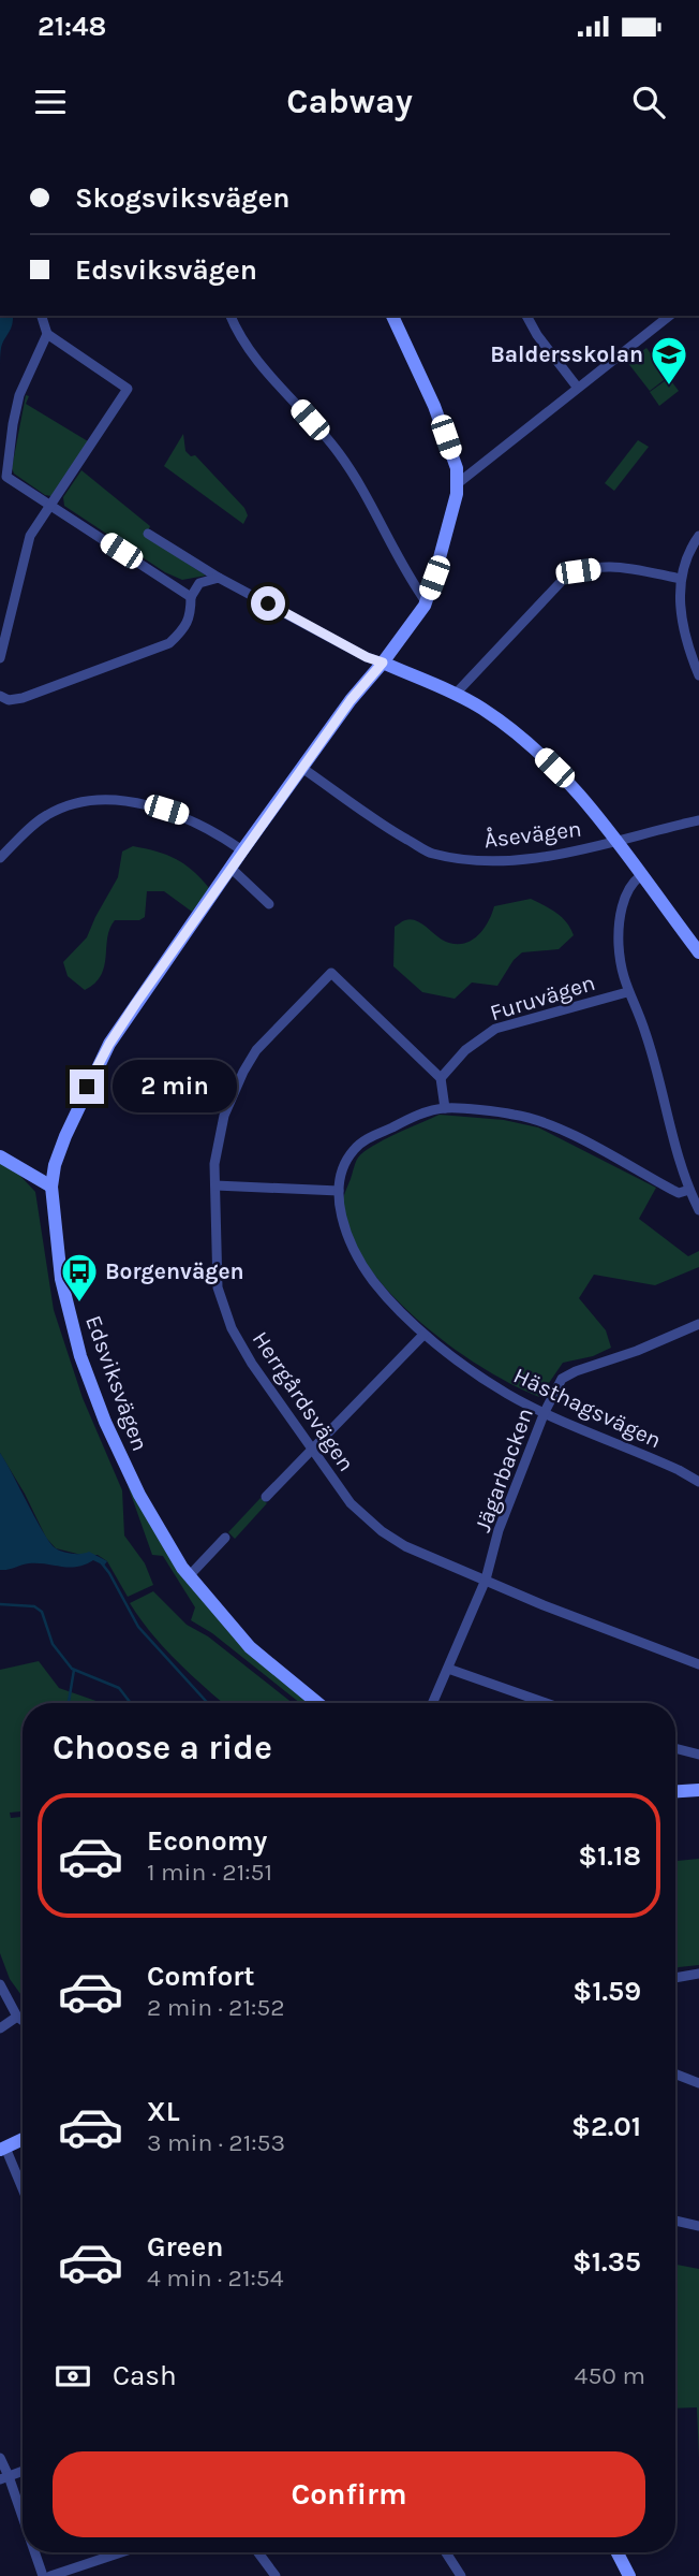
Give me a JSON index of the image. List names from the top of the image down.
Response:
{
  "streets": {
    "street": [
      "Åsevägen",
      "Furuvägen",
      "Edsviksvägen",
      "Herrgårdsvägen",
      "Hästhagsvägen",
      "Jägarbacken"
    ]
  },
  "crossings": [
    ["Åsevägen", "Edsviksvägen"],
    ["Furuvägen", "Herrgårdsvägen"],
    ["Herrgårdsvägen", "Jägarbacken"],
    ["Hästhagsvägen", "Jägarbacken"]
  ],
  "places": {
    "school or university": ["Baldersskolan"],
    "bus stop": ["Borgenvägen"]
  },
  "page": {
    "status": "21:48",
    "header": "Cabway",
    "banner": ["Skogsviksvägen", "Edsviksvägen"],
    "bubble": "2 min",
    "heading": "Choose a ride",
    "list": [
      {
        "name": "Economy",
        "note": "1 min · 21:51",
        "value": "$1.18"
      },
      {
        "name": "Comfort",
        "note": "2 min · 21:52",
        "value": "$1.59"
      },
      {
        "name": "XL",
        "note": "3 min · 21:53",
        "value": "$2.01"
      },
      {
        "name": "Green",
        "note": "4 min · 21:54",
        "value": "$1.35"
      }
    ],
    "pay": ["Cash", "450 m"],
    "buttons": "Confirm"
  }
}
